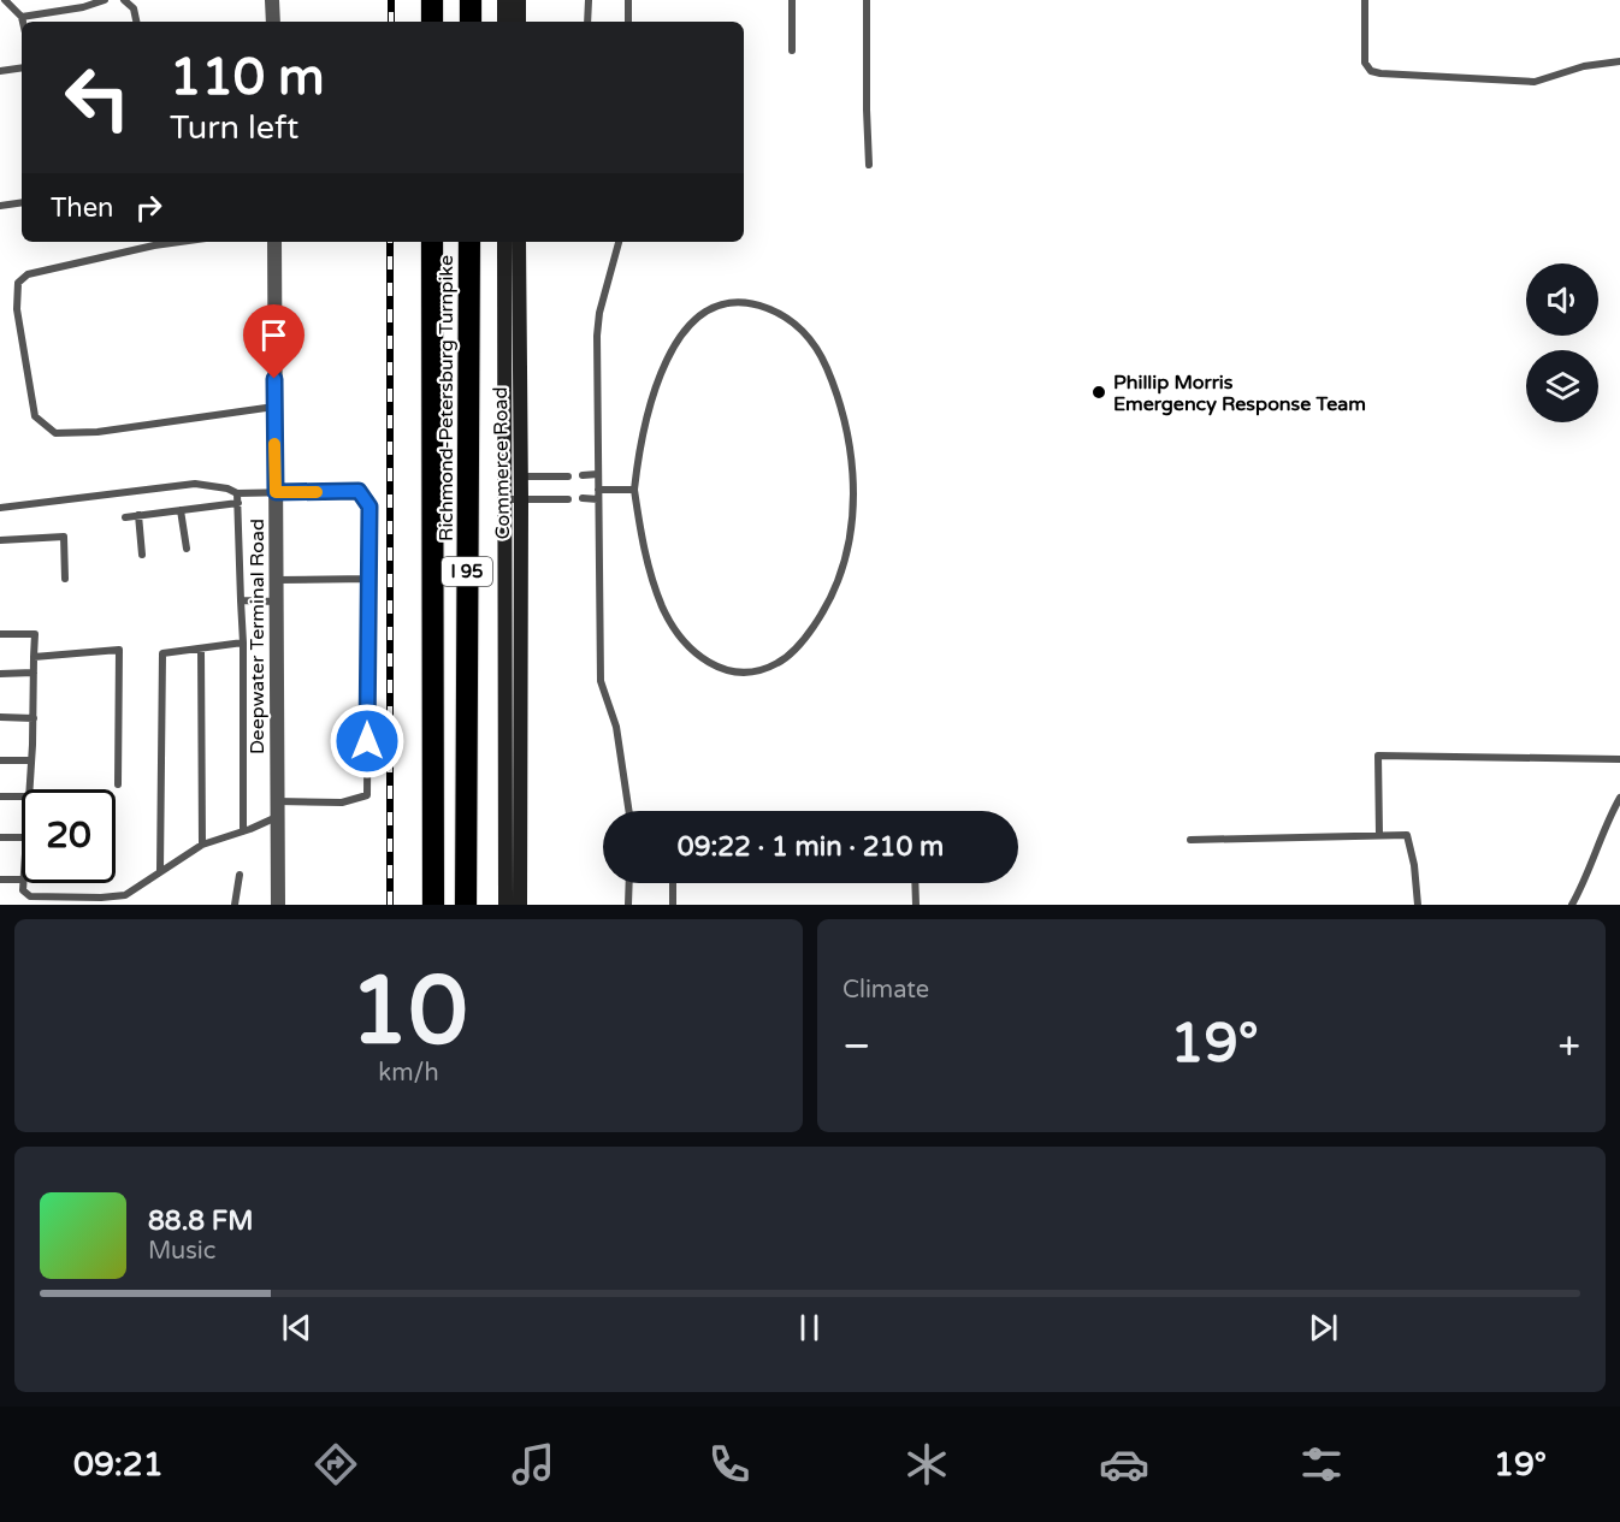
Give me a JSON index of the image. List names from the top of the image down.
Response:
{
  "streets": {
    "highway": ["Richmond-Petersburg Turnpike", "I 95"],
    "main road": ["Commerce Road"],
    "street": ["Deepwater Terminal Road"]
  },
  "places": ["Phillip Morris Emergency Response Team"],
  "page": {
    "turn": ["110 m", "Turn left"],
    "then": "Then",
    "limit": "20",
    "trip": "09:22 · 1 min · 210 m",
    "tile": [
      ["10", "km/h"],
      "Climate"
    ],
    "heat": ["−", "19°", "+"],
    "song": ["88.8 FM", "Music"],
    "tabs": ["09:21", "19°"]
  }
}
